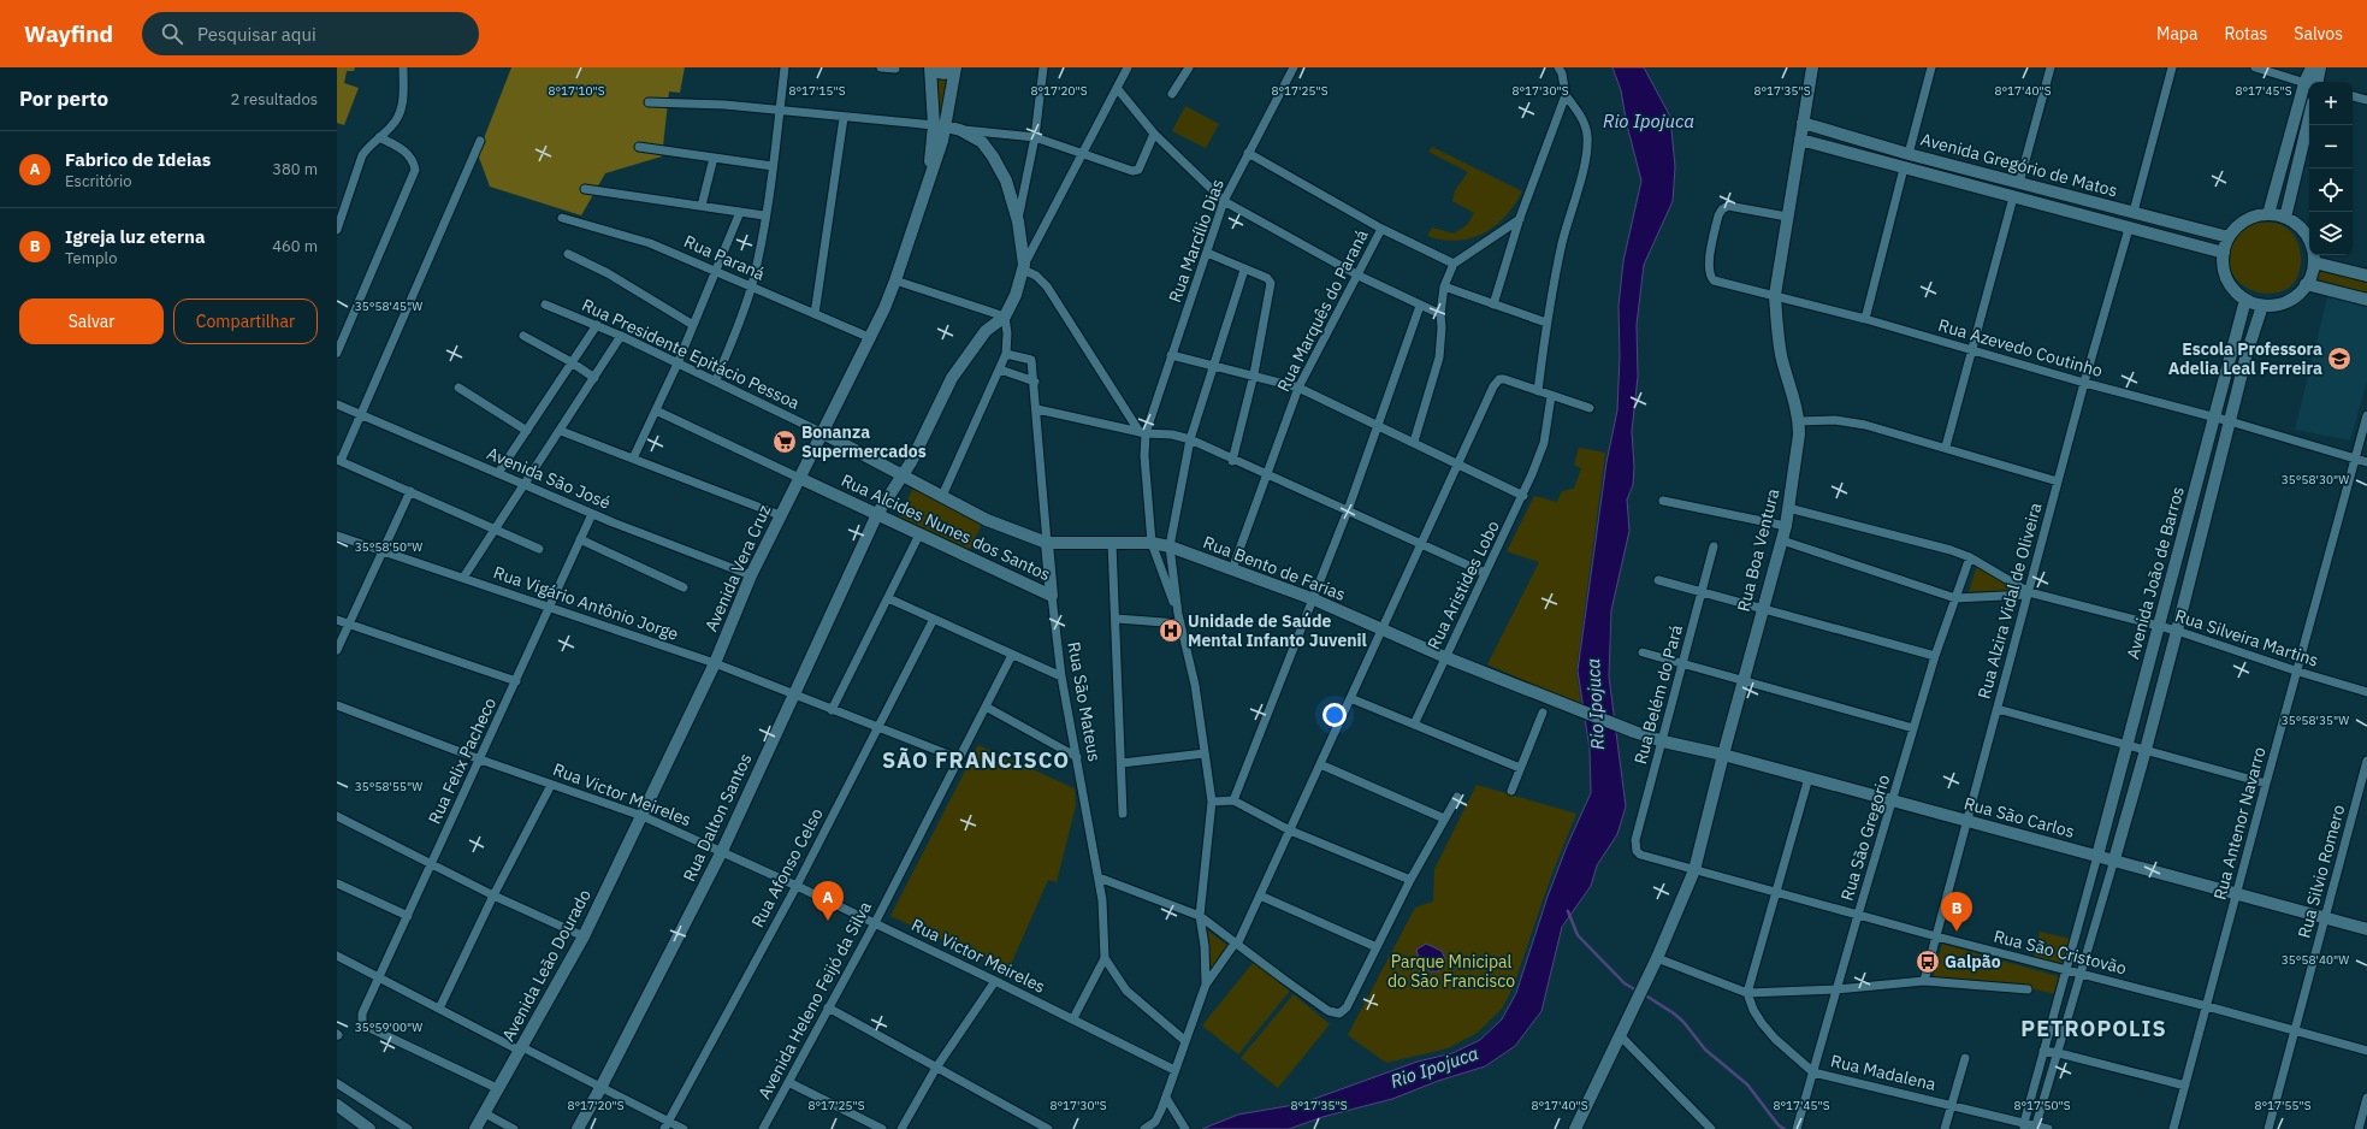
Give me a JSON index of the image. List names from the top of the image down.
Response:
{
  "streets": {
    "street": [
      "Avenida Gregório de Matos",
      "Rua Marcílio Dias",
      "Rua Paraná",
      "Rua Marquês do Paraná",
      "Rua Azevedo Coutinho",
      "Rua Presidente Epitácio Pessoa",
      "Avenida São José",
      "Rua Alcides Nunes dos Santos",
      "Rua Boa Ventura",
      "Avenida Vera Cruz",
      "Rua Bento de Farias",
      "Avenida João de Barros",
      "Rua Aristides Lobo",
      "Rua Alzira Vidal de Oliveira",
      "Rua Vigário Antônio Jorge",
      "Rua Silveira Martins",
      "Rua Belém do Pará",
      "Rua São Mateus",
      "Rua Felix Pacheco",
      "Rua Victor Meireles",
      "Rua Dalton Santos",
      "Rua São Carlos",
      "Rua Antenor Navarro",
      "Rua São Gregorio",
      "Rua Afonso Celso",
      "Rua Silvio Romero",
      "Rua São Cristovão",
      "Avenida Leão Dourado",
      "Avenida Heleno Feijó da Silva",
      "Rua Madalena"
    ]
  },
  "crossings": [
    ["Avenida Gregório de Matos", "Rua Boa Ventura"],
    ["Avenida Gregório de Matos", "Avenida João de Barros"],
    ["Avenida Gregório de Matos", "Rua Alzira Vidal de Oliveira"],
    ["Rua Marcílio Dias", "Rua Bento de Farias"],
    ["Rua Paraná", "Avenida Vera Cruz"],
    ["Rua Marquês do Paraná", "Rua Bento de Farias"],
    ["Rua Azevedo Coutinho", "Rua Boa Ventura"],
    ["Rua Azevedo Coutinho", "Avenida João de Barros"],
    ["Rua Azevedo Coutinho", "Rua Alzira Vidal de Oliveira"],
    ["Rua Azevedo Coutinho", "Rua Antenor Navarro"],
    ["Rua Presidente Epitácio Pessoa", "Avenida Vera Cruz"],
    ["Avenida São José", "Avenida Vera Cruz"],
    ["Avenida São José", "Rua Felix Pacheco"],
    ["Rua Alcides Nunes dos Santos", "Avenida Vera Cruz"],
    ["Rua Alcides Nunes dos Santos", "Rua São Mateus"],
    ["Rua Alcides Nunes dos Santos", "Rua Dalton Santos"],
    ["Rua Boa Ventura", "Rua Silveira Martins"],
    ["Rua Boa Ventura", "Rua São Carlos"],
    ["Rua Boa Ventura", "Rua São Cristovão"],
    ["Avenida Vera Cruz", "Rua Vigário Antônio Jorge"],
    ["Avenida Vera Cruz", "Rua Victor Meireles"],
    ["Avenida Vera Cruz", "Avenida Leão Dourado"],
    ["Rua Bento de Farias", "Rua Aristides Lobo"],
    ["Rua Bento de Farias", "Rua São Mateus"],
    ["Rua Bento de Farias", "Rua São Carlos"],
    ["Avenida João de Barros", "Rua Silveira Martins"],
    ["Avenida João de Barros", "Rua São Carlos"],
    ["Rua Alzira Vidal de Oliveira", "Rua Silveira Martins"],
    ["Rua Alzira Vidal de Oliveira", "Rua São Carlos"],
    ["Rua Alzira Vidal de Oliveira", "Rua São Cristovão"],
    ["Rua Vigário Antônio Jorge", "Rua Felix Pacheco"],
    ["Rua Vigário Antônio Jorge", "Rua Dalton Santos"],
    ["Rua Vigário Antônio Jorge", "Rua Afonso Celso"],
    ["Rua Vigário Antônio Jorge", "Avenida Heleno Feijó da Silva"],
    ["Rua Silveira Martins", "Rua Antenor Navarro"],
    ["Rua Silveira Martins", "Rua São Gregorio"],
    ["Rua Belém do Pará", "Rua São Carlos"],
    ["Rua Belém do Pará", "Rua São Cristovão"],
    ["Rua Felix Pacheco", "Rua Victor Meireles"],
    ["Rua Felix Pacheco", "Avenida Leão Dourado"],
    ["Rua Victor Meireles", "Rua Dalton Santos"],
    ["Rua Victor Meireles", "Rua Afonso Celso"],
    ["Rua Victor Meireles", "Avenida Leão Dourado"],
    ["Rua Victor Meireles", "Avenida Heleno Feijó da Silva"],
    ["Rua São Carlos", "Rua Antenor Navarro"],
    ["Rua São Carlos", "Rua São Gregorio"],
    ["Rua São Carlos", "Rua Silvio Romero"],
    ["Rua Antenor Navarro", "Rua São Cristovão"],
    ["Rua São Gregorio", "Rua São Cristovão"],
    ["Rua São Gregorio", "Rua Madalena"],
    ["Rua Silvio Romero", "Rua São Cristovão"]
  ],
  "districts": ["SÃO FRANCISCO", "PETROPOLIS"],
  "water": ["Rio Ipojuca"],
  "parks": ["Parque Mnicipal do São Francisco"],
  "places": {
    "school or university": ["Escola Professora Adelia Leal Ferreira"],
    "supermarket": ["Bonanza Supermercados"],
    "hospital": ["Unidade de Saúde Mental Infanto Juvenil"],
    "bus stop": ["Galpão"]
  },
  "page": {
    "header": "Wayfind",
    "search": "Pesquisar aqui",
    "nav": ["Mapa", "Rotas", "Salvos"],
    "heading": ["Por perto", "2 resultados"],
    "map_buttons": ["+", "−"],
    "list": [
      {
        "mark": "A",
        "name": "Fabrico de Ideias",
        "note": "Escritório",
        "value": "380 m"
      },
      {
        "mark": "B",
        "name": "Igreja luz eterna",
        "note": "Templo",
        "value": "460 m"
      }
    ],
    "buttons": ["Salvar", "Compartilhar"],
    "pins": ["A", "B"]
  },
  "coordinates": [
    "8°17'10\"S",
    "8°17'15\"S",
    "8°17'20\"S",
    "8°17'25\"S",
    "8°17'30\"S",
    "8°17'35\"S",
    "8°17'40\"S",
    "8°17'45\"S",
    "35°58'45\"W",
    "35°58'30\"W",
    "35°58'50\"W",
    "35°58'35\"W",
    "35°58'55\"W",
    "35°58'40\"W",
    "35°59'00\"W",
    "8°17'50\"S",
    "8°17'55\"S"
  ]
}
